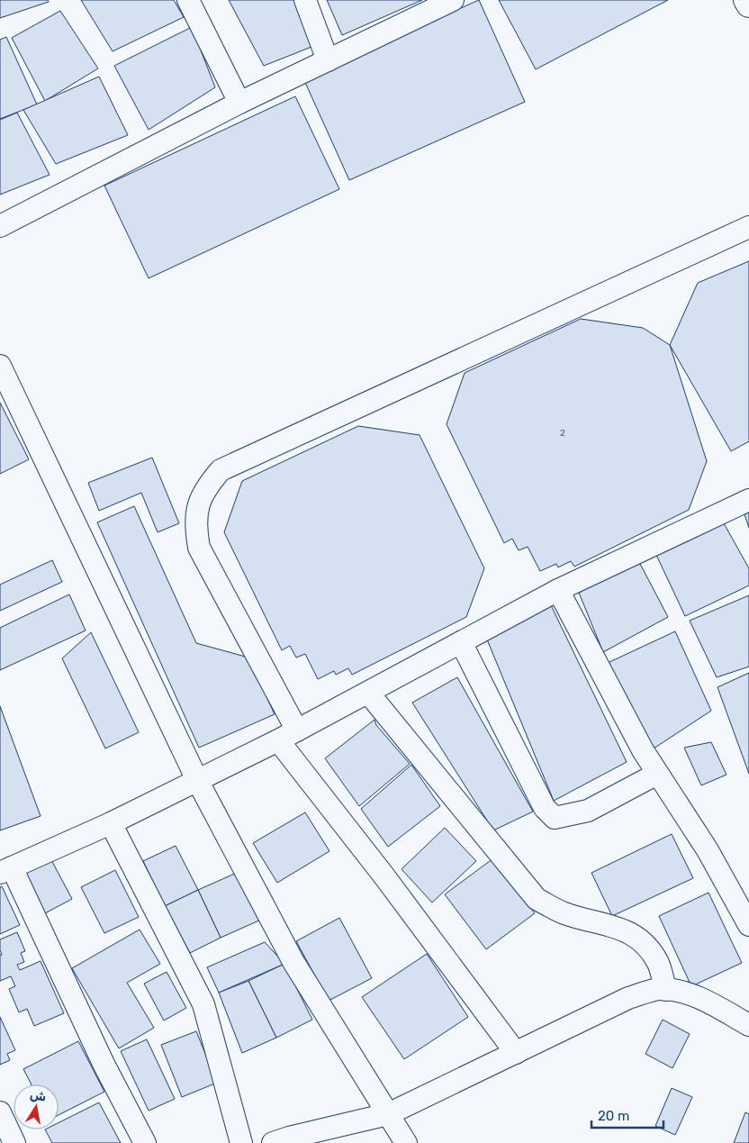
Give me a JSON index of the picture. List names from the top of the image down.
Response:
{
  "house_numbers": ["2"],
  "scale_bar": "20 m",
  "north": "top"
}
